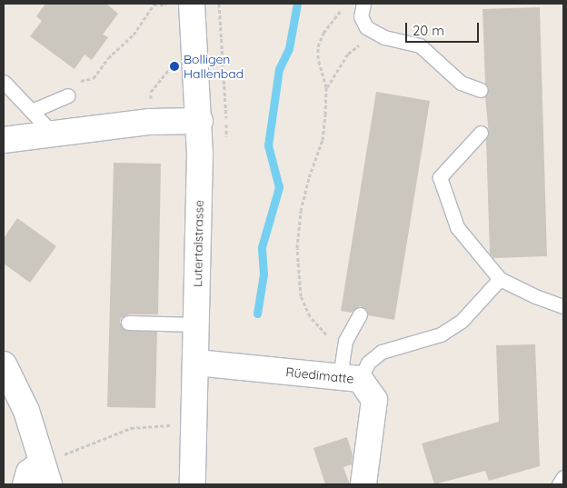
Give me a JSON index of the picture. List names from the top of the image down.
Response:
{
  "streets": {
    "street": ["Lutertalstrasse", "Rüedimatte"]
  },
  "crossings": [
    ["Lutertalstrasse", "Rüedimatte"]
  ],
  "places": ["Bolligen Hallenbad"],
  "scale_bar": "20 m"
}
